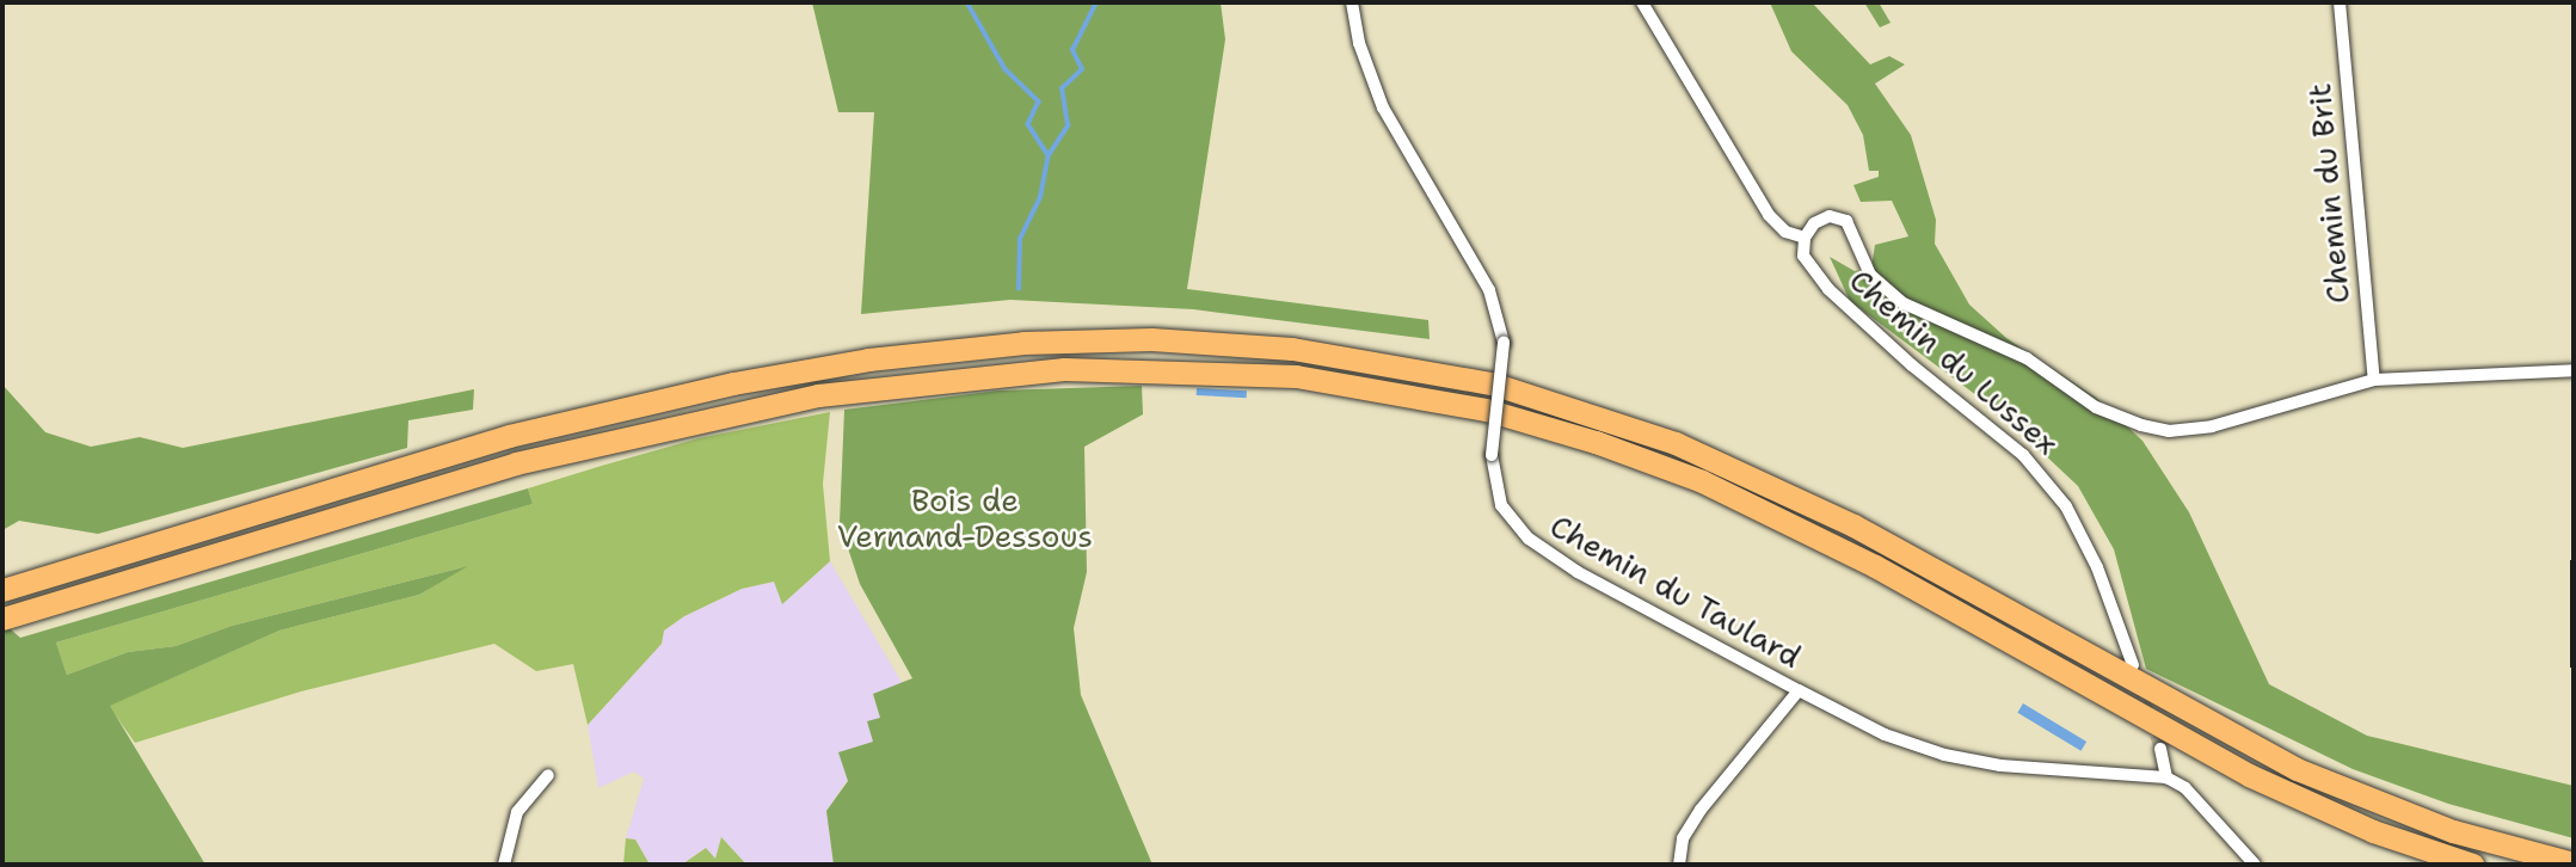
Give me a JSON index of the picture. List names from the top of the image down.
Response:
{
  "streets": {
    "street": ["Chemin du Brit", "Chemin du Lussex", "Chemin du Taulard"]
  },
  "crossings": [
    ["Chemin du Brit", "Chemin du Lussex"]
  ],
  "parks": ["Bois de Vernand-Dessous"]
}
